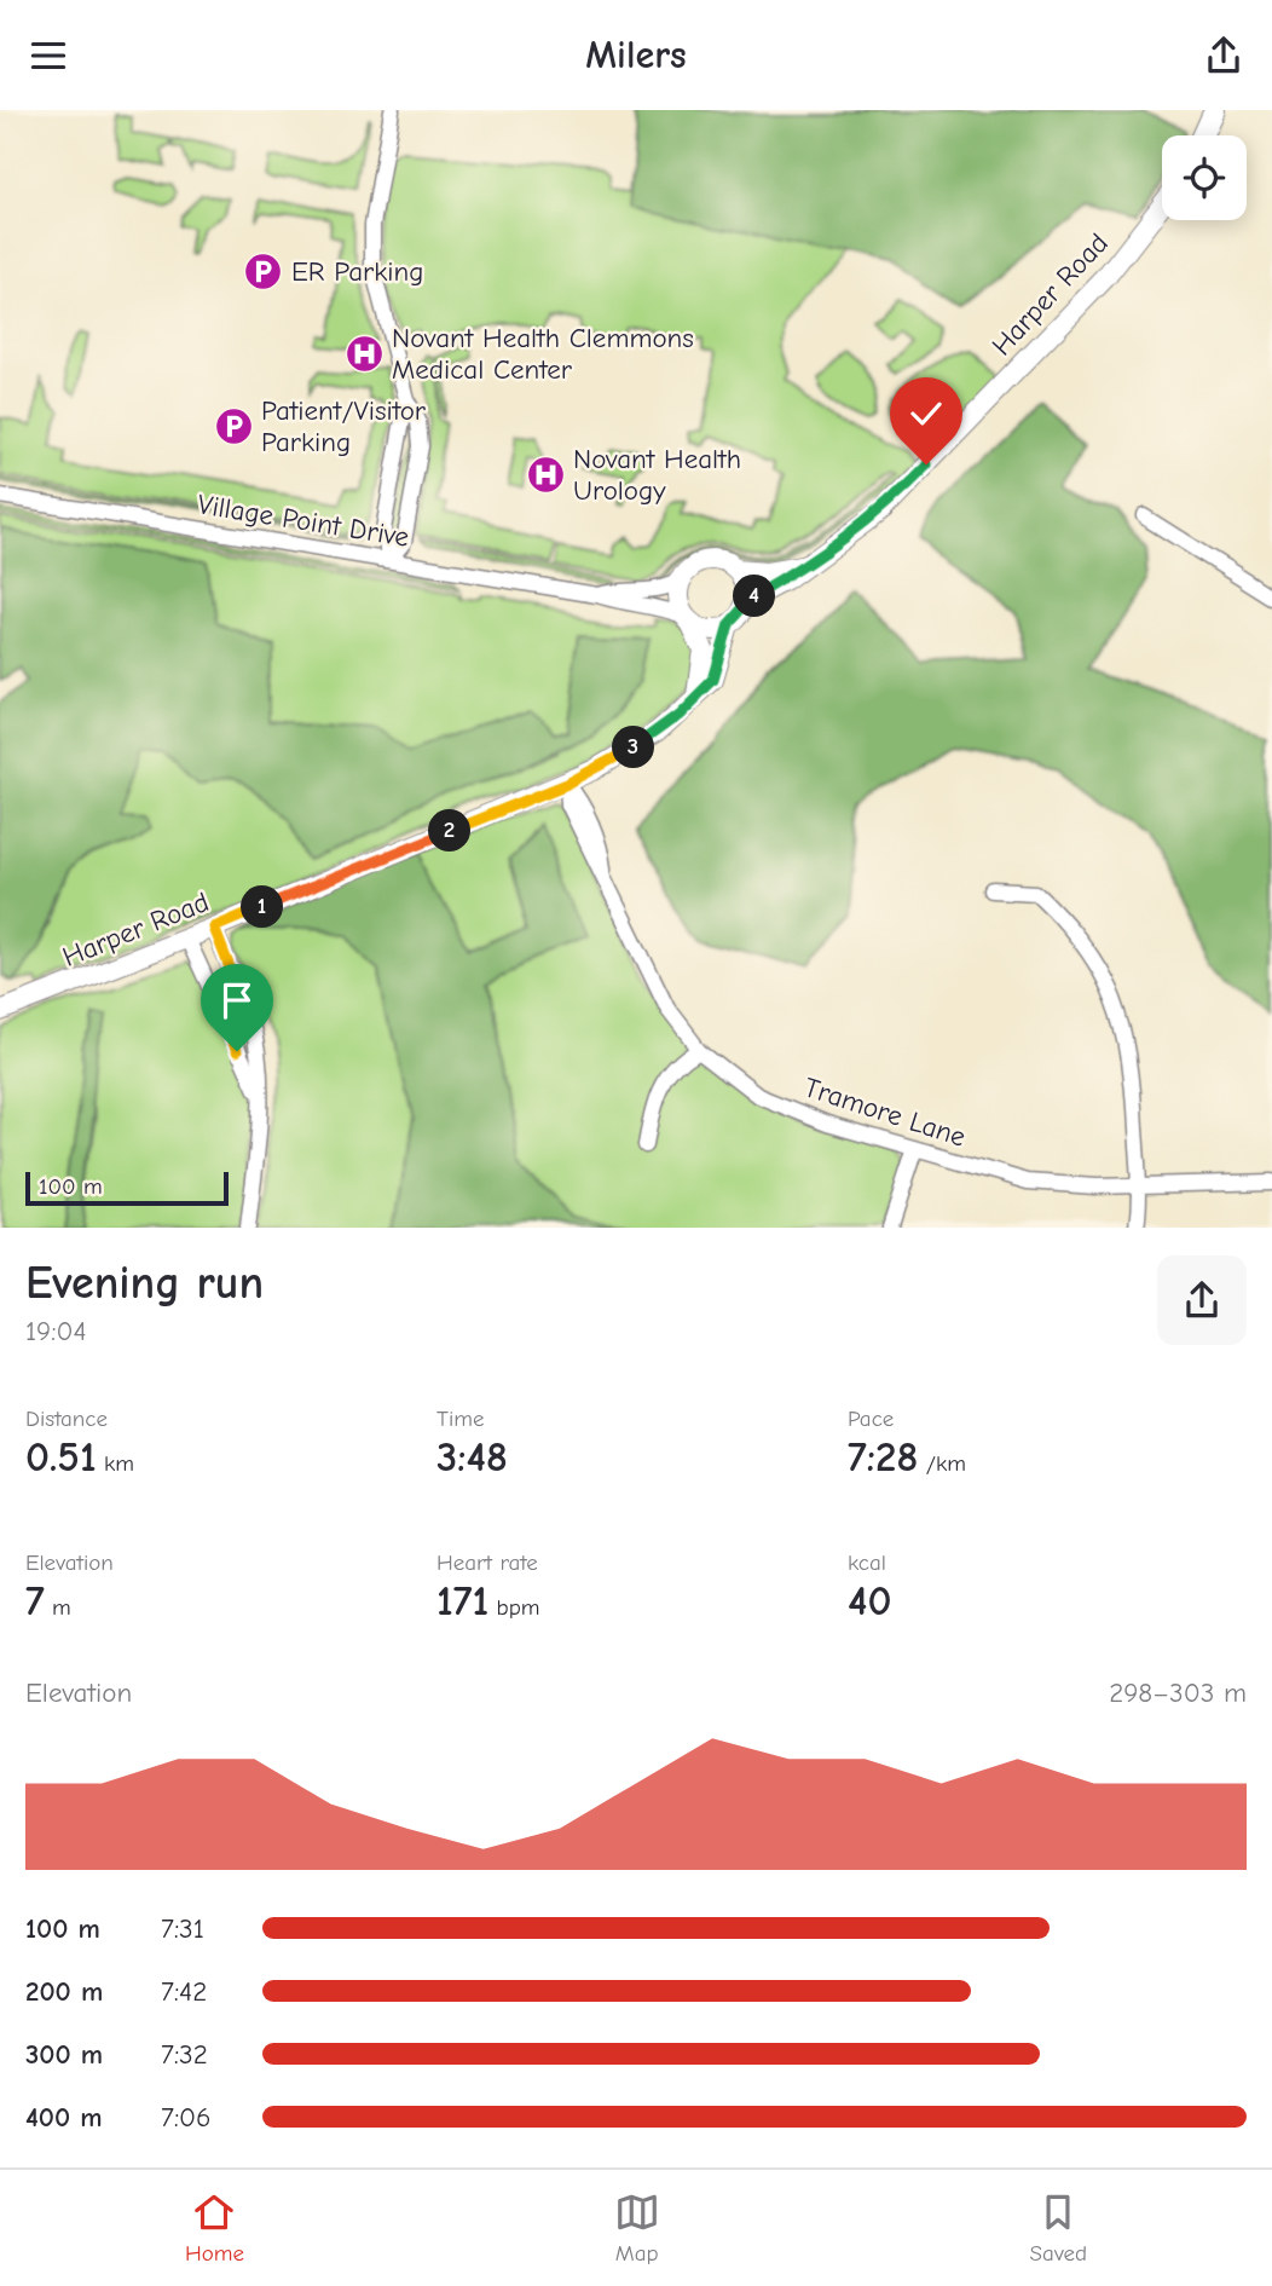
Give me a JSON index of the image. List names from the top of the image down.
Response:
{
  "streets": {
    "main road": ["Harper Road"],
    "street": ["Village Point Drive", "Tramore Lane"]
  },
  "crossings": [
    ["Harper Road", "Village Point Drive"],
    ["Harper Road", "Tramore Lane"]
  ],
  "places": {
    "parking": ["ER Parking", "Patient/Visitor Parking"],
    "hospital": ["Novant Health Clemmons Medical Center", "Novant Health Urology"]
  },
  "scale_bar": "100 m",
  "page": {
    "header": "Milers",
    "pins": [
      "4",
      "3",
      "2",
      "1"
    ],
    "scale": "100 m",
    "heading": ["Evening run", "19:04"],
    "stats": [
      ["Distance", "0.51 km"],
      ["Time", "3:48"],
      ["Pace", "7:28 /km"],
      ["Elevation", "7 m"],
      ["Heart rate", "171 bpm"],
      ["kcal", "40"]
    ],
    "chart": ["Elevation", "298–303 m"],
    "list": [
      {
        "name": "100 m",
        "note": "7:31"
      },
      {
        "name": "200 m",
        "note": "7:42"
      },
      {
        "name": "300 m",
        "note": "7:32"
      },
      {
        "name": "400 m",
        "note": "7:06"
      }
    ],
    "tabs": ["Home", "Map", "Saved"]
  }
}
